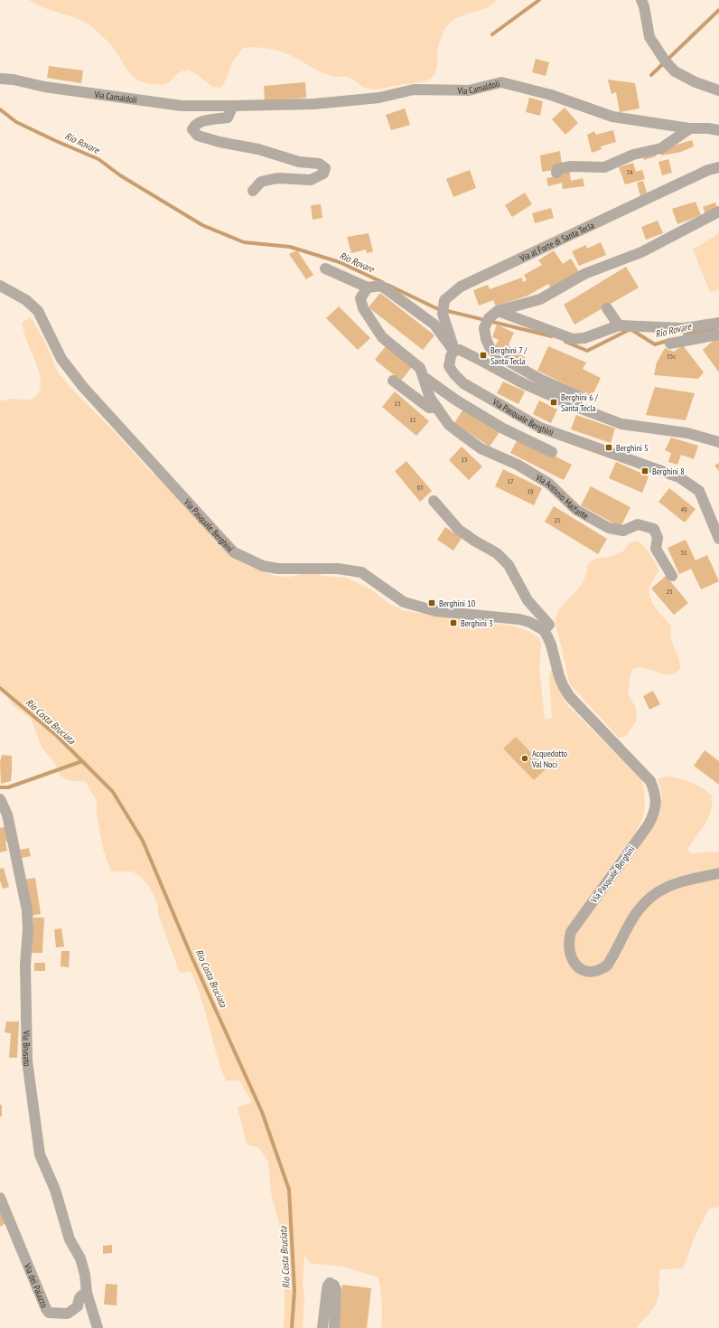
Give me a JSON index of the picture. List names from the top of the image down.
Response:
{
  "streets": {
    "street": [
      "Via Camaldoli",
      "Via al Forte di Santa Tecla",
      "Via Pasquale Berghini",
      "Via Antonio Malfante",
      "Via Brusato",
      "Via del Palazzo"
    ]
  },
  "crossings": [
    ["Via al Forte di Santa Tecla", "Via Pasquale Berghini"],
    ["Via Brusato", "Via del Palazzo"]
  ],
  "water": ["Rio Rovare", "Rio Costa Bruciata"],
  "places": {
    "transit": [
      "Berghini 7 / Santa Tecla",
      "Berghini 6 / Santa Tecla",
      "Berghini 5",
      "Berghini 8",
      "Berghini 10",
      "Berghini 3"
    ],
    "other": ["Acquedotto Val Noci"]
  },
  "house_numbers": [
    "34",
    "35c",
    "13",
    "11",
    "15",
    "17",
    "93",
    "19",
    "49",
    "21",
    "51",
    "25"
  ]
}
